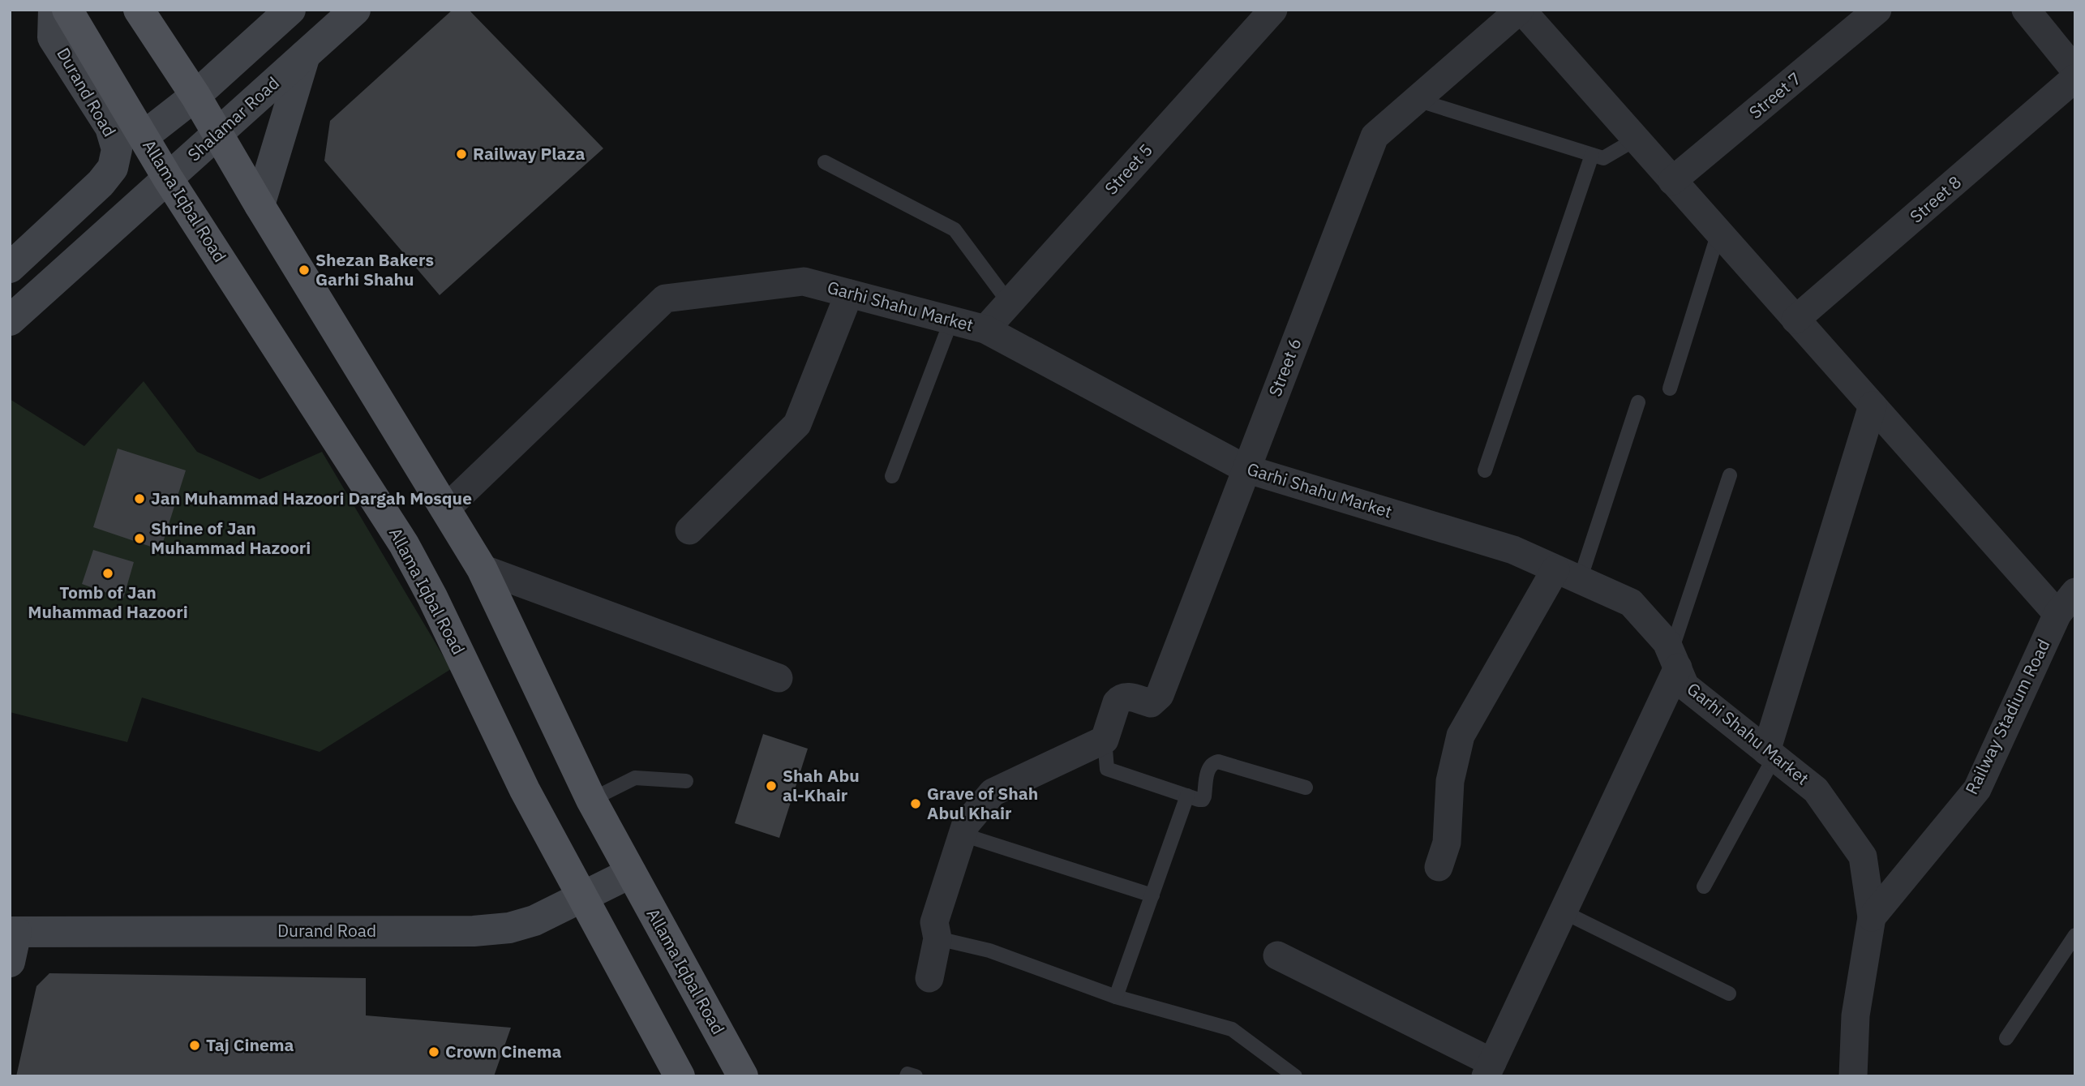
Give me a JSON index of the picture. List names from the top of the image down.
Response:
{
  "streets": {
    "main road": ["Durand Road", "Shalamar Road", "Allama Iqbal Road"],
    "street": [
      "Street 7",
      "Street 5",
      "Street 8",
      "Garhi Shahu Market",
      "Street 6",
      "Railway Stadium Road"
    ]
  },
  "crossings": [
    ["Durand Road", "Allama Iqbal Road"],
    ["Shalamar Road", "Allama Iqbal Road"],
    ["Street 5", "Garhi Shahu Market"],
    ["Allama Iqbal Road", "Garhi Shahu Market"],
    ["Garhi Shahu Market", "Street 6"],
    ["Garhi Shahu Market", "Railway Stadium Road"]
  ],
  "places": [
    "Railway Plaza",
    "Shezan Bakers Garhi Shahu",
    "Jan Muhammad Hazoori Dargah Mosque",
    "Shrine of Jan Muhammad Hazoori",
    "Tomb of Jan Muhammad Hazoori",
    "Shah Abu al-Khair",
    "Grave of Shah Abul Khair",
    "Taj Cinema",
    "Crown Cinema"
  ]
}
